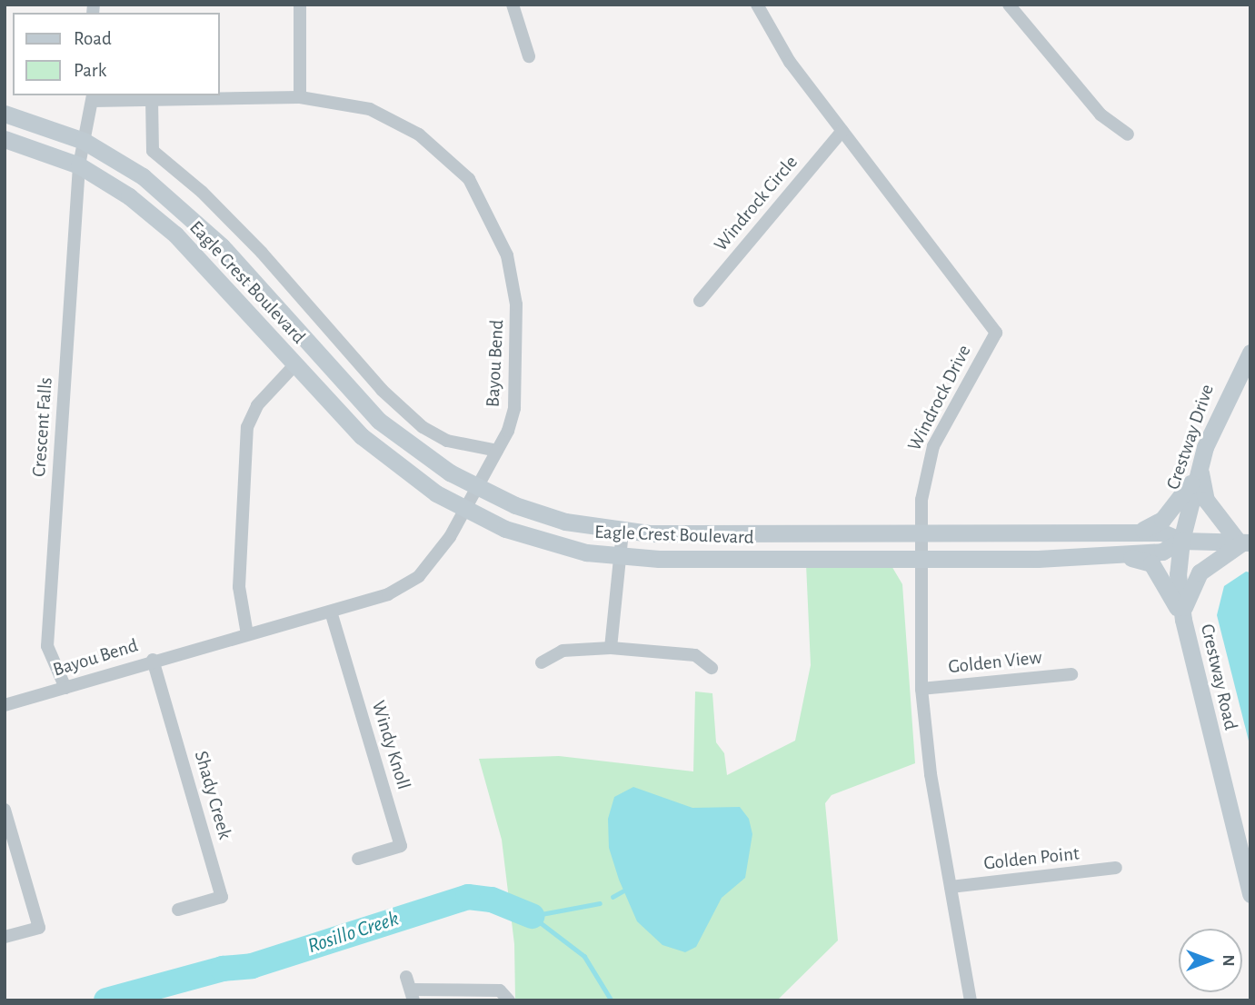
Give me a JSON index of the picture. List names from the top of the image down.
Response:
{
  "streets": {
    "main road": ["Eagle Crest Boulevard", "Crestway Drive", "Crestway Road"],
    "street": [
      "Windrock Circle",
      "Bayou Bend",
      "Windrock Drive",
      "Crescent Falls",
      "Golden View",
      "Windy Knoll",
      "Shady Creek",
      "Golden Point"
    ]
  },
  "crossings": [
    ["Windrock Circle", "Windrock Drive"],
    ["Eagle Crest Boulevard", "Bayou Bend"],
    ["Eagle Crest Boulevard", "Windrock Drive"],
    ["Eagle Crest Boulevard", "Crescent Falls"],
    ["Eagle Crest Boulevard", "Crestway Drive"],
    ["Eagle Crest Boulevard", "Crestway Road"],
    ["Bayou Bend", "Crescent Falls"],
    ["Bayou Bend", "Windy Knoll"],
    ["Bayou Bend", "Shady Creek"],
    ["Windrock Drive", "Golden View"],
    ["Windrock Drive", "Golden Point"],
    ["Crestway Drive", "Crestway Road"]
  ],
  "water": ["Rosillo Creek"],
  "legend": ["Road", "Park"],
  "north": "right"
}
